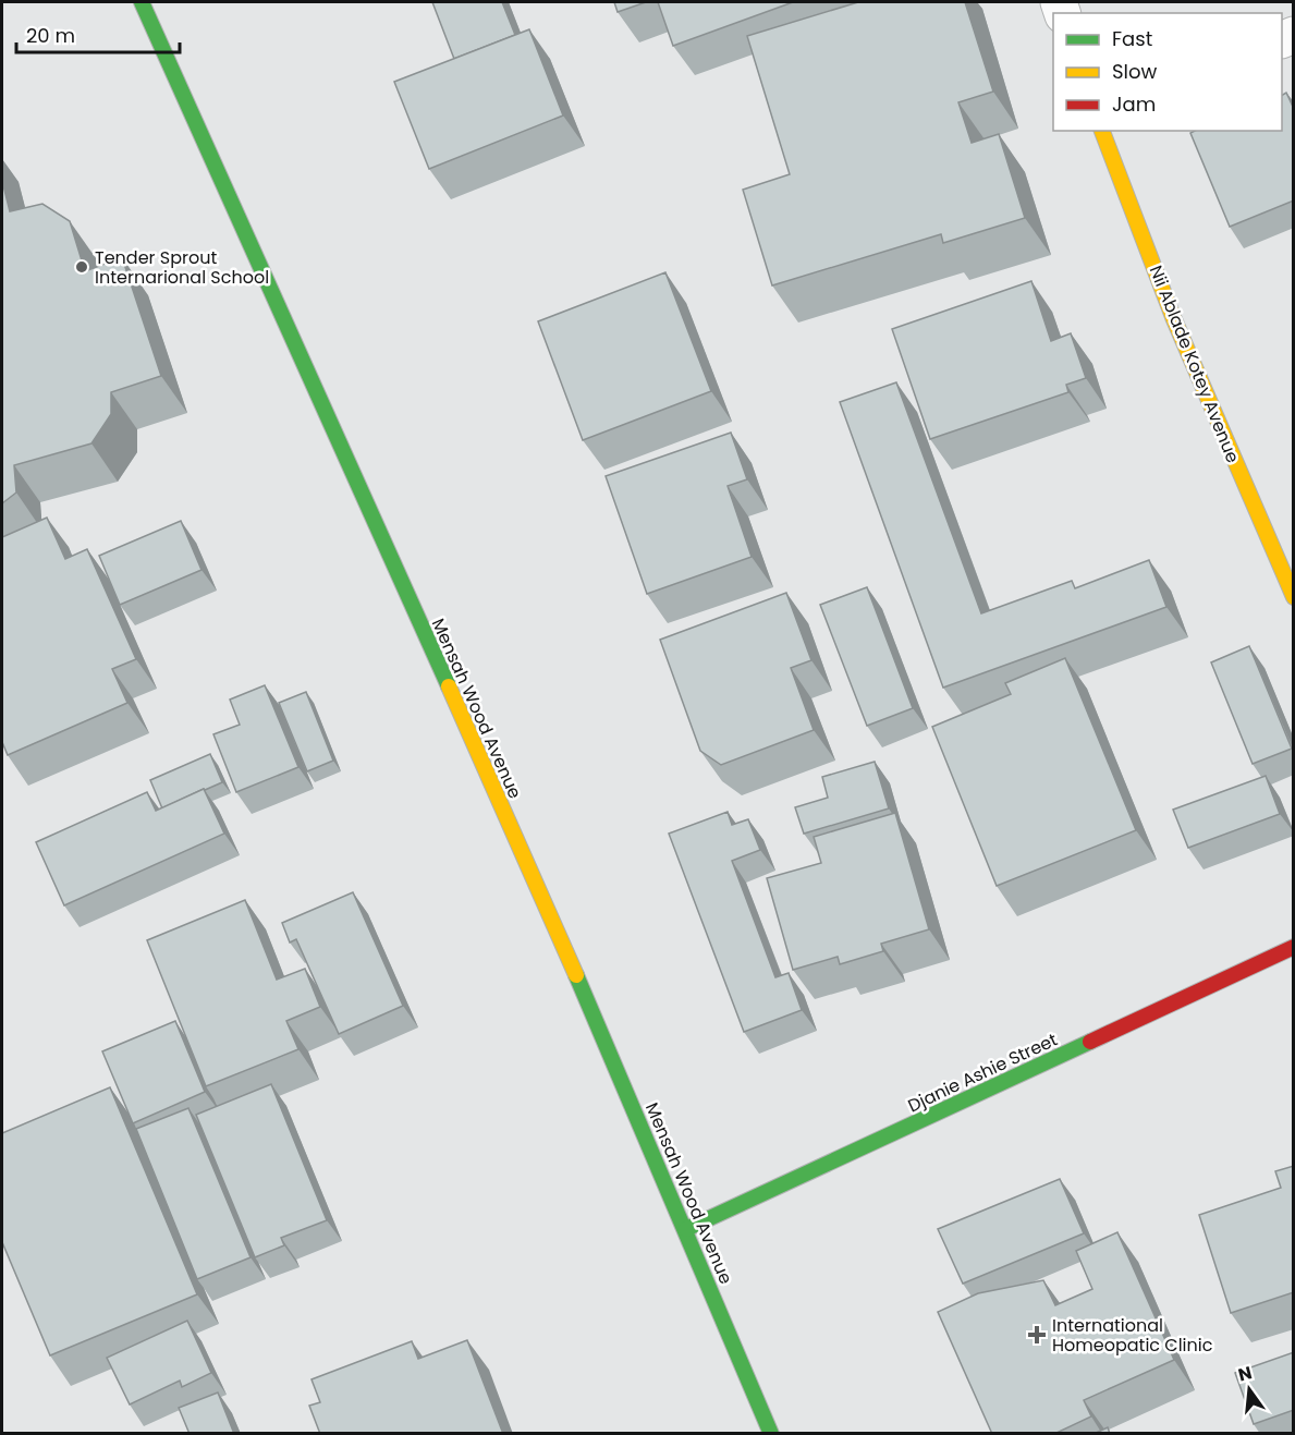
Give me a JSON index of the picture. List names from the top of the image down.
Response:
{
  "streets": {
    "street": ["Nii Ablade Kotey Avenue", "Mensah Wood Avenue", "Djanie Ashie Street"]
  },
  "crossings": [
    ["Mensah Wood Avenue", "Djanie Ashie Street"]
  ],
  "places": {
    "other": ["Tender Sprout Internarional School"],
    "health": ["International Homeopatic Clinic"]
  },
  "legend": ["Fast", "Slow", "Jam"],
  "scale_bar": "20 m",
  "north": "top"
}
